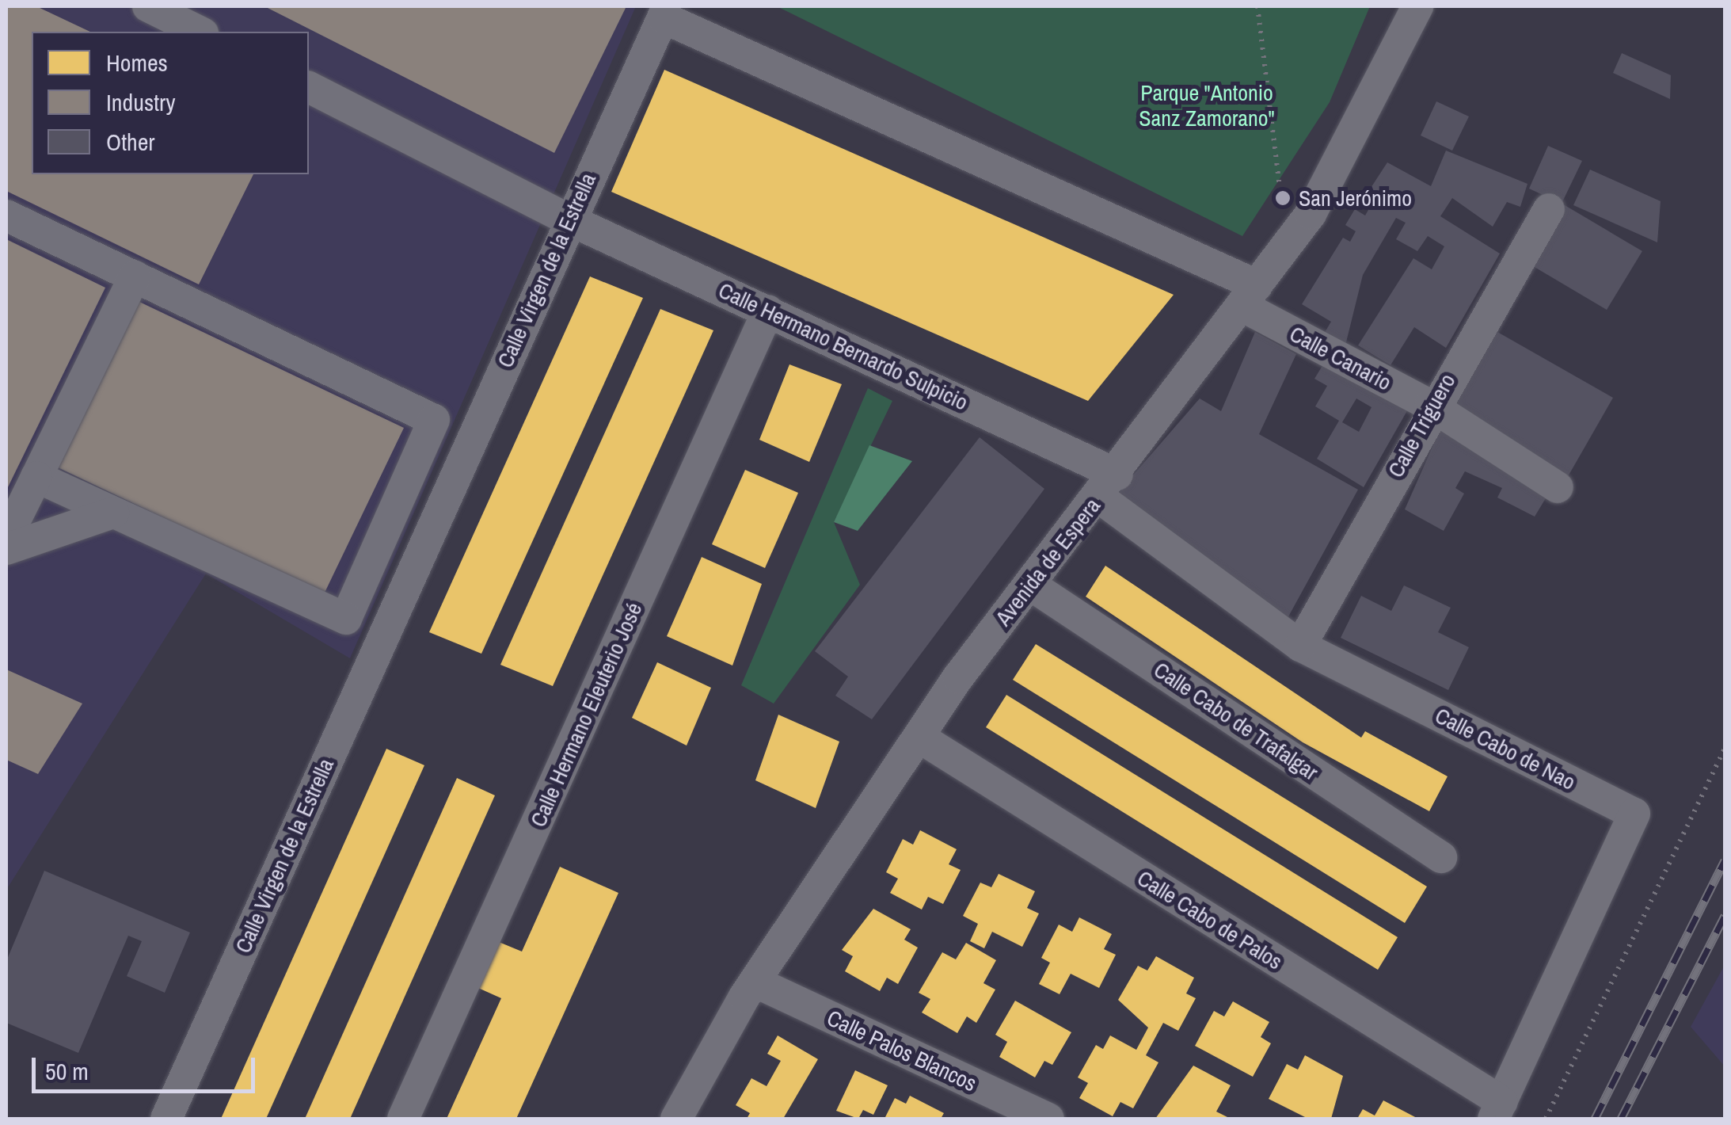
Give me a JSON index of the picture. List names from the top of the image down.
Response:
{
  "streets": {
    "street": [
      "Calle Virgen de la Estrella",
      "Calle Hermano Bernardo Sulpicio",
      "Calle Canario",
      "Calle Triguero",
      "Avenida de Espera",
      "Calle Hermano Eleuterio José",
      "Calle Cabo de Trafalgar",
      "Calle Cabo de Nao",
      "Calle Cabo de Palos",
      "Calle Palos Blancos"
    ]
  },
  "crossings": [
    ["Calle Virgen de la Estrella", "Calle Hermano Bernardo Sulpicio"],
    ["Calle Virgen de la Estrella", "Calle Canario"],
    ["Calle Virgen de la Estrella", "Avenida de Espera"],
    ["Calle Hermano Bernardo Sulpicio", "Avenida de Espera"],
    ["Calle Hermano Bernardo Sulpicio", "Calle Hermano Eleuterio José"],
    ["Calle Hermano Bernardo Sulpicio", "Calle Cabo de Nao"],
    ["Calle Canario", "Calle Triguero"],
    ["Calle Canario", "Avenida de Espera"],
    ["Calle Triguero", "Calle Cabo de Nao"],
    ["Avenida de Espera", "Calle Cabo de Trafalgar"],
    ["Avenida de Espera", "Calle Cabo de Nao"],
    ["Avenida de Espera", "Calle Cabo de Palos"],
    ["Avenida de Espera", "Calle Palos Blancos"],
    ["Calle Cabo de Nao", "Calle Cabo de Palos"]
  ],
  "parks": ["Parque \"Antonio Sanz Zamorano\""],
  "places": ["San Jerónimo"],
  "legend": ["Homes", "Industry", "Other"],
  "scale_bar": "50 m"
}
